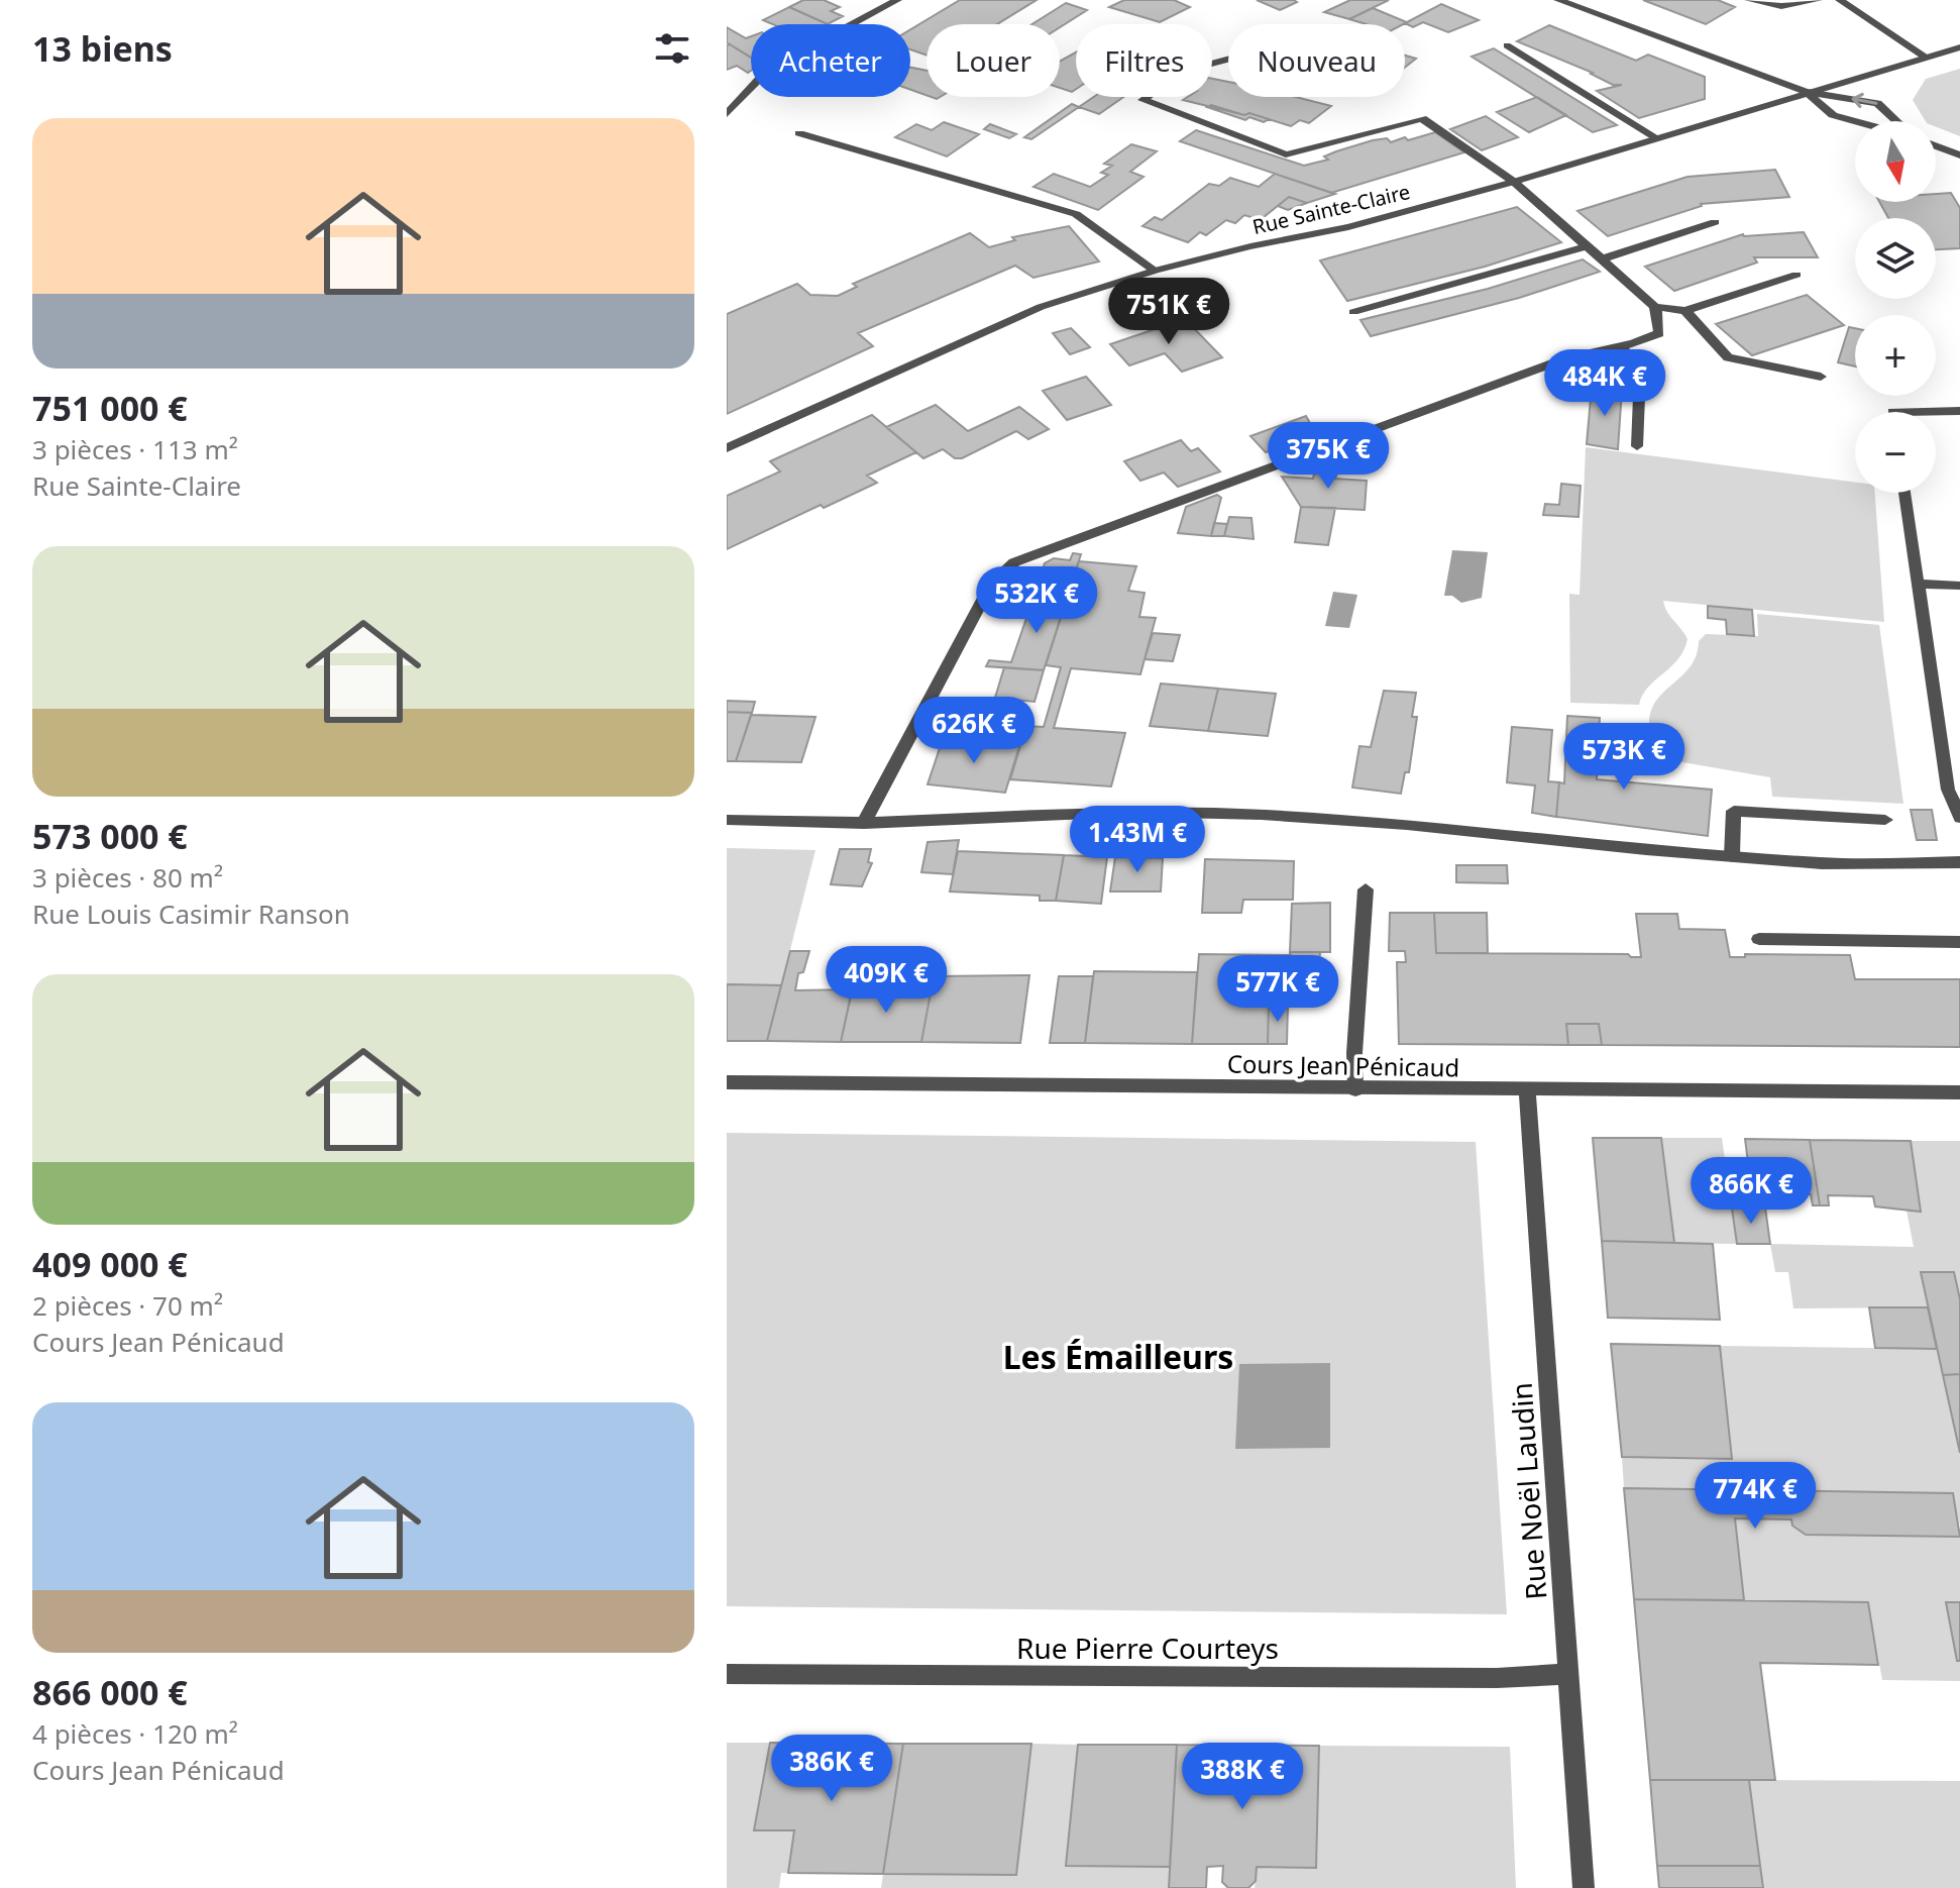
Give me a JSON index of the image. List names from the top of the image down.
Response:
{
  "streets": {
    "street": [
      "Rue Sainte-Claire",
      "Cours Jean Pénicaud",
      "Rue Noël Laudin",
      "Rue Pierre Courteys"
    ]
  },
  "crossings": [
    ["Cours Jean Pénicaud", "Rue Noël Laudin"],
    ["Rue Noël Laudin", "Rue Pierre Courteys"]
  ],
  "districts": ["Les Émailleurs"],
  "north": "bottom",
  "page": {
    "heading": "13 biens",
    "chip": [
      "Acheter",
      "Louer",
      "Filtres",
      "Nouveau"
    ],
    "list": [
      {
        "name": "751 000 €",
        "note": "3 pièces · 113 m² · Rue Sainte-Claire"
      },
      {
        "name": "573 000 €",
        "note": "3 pièces · 80 m² · Rue Louis Casimir Ranson"
      },
      {
        "name": "409 000 €",
        "note": "2 pièces · 70 m² · Cours Jean Pénicaud"
      },
      {
        "name": "866 000 €",
        "note": "4 pièces · 120 m² · Cours Jean Pénicaud"
      }
    ],
    "map_buttons": ["+", "−"],
    "price": [
      "751K €",
      "484K €",
      "375K €",
      "532K €",
      "626K €",
      "573K €",
      "1.43M €",
      "409K €",
      "577K €",
      "866K €",
      "774K €",
      "386K €",
      "388K €"
    ]
  }
}
